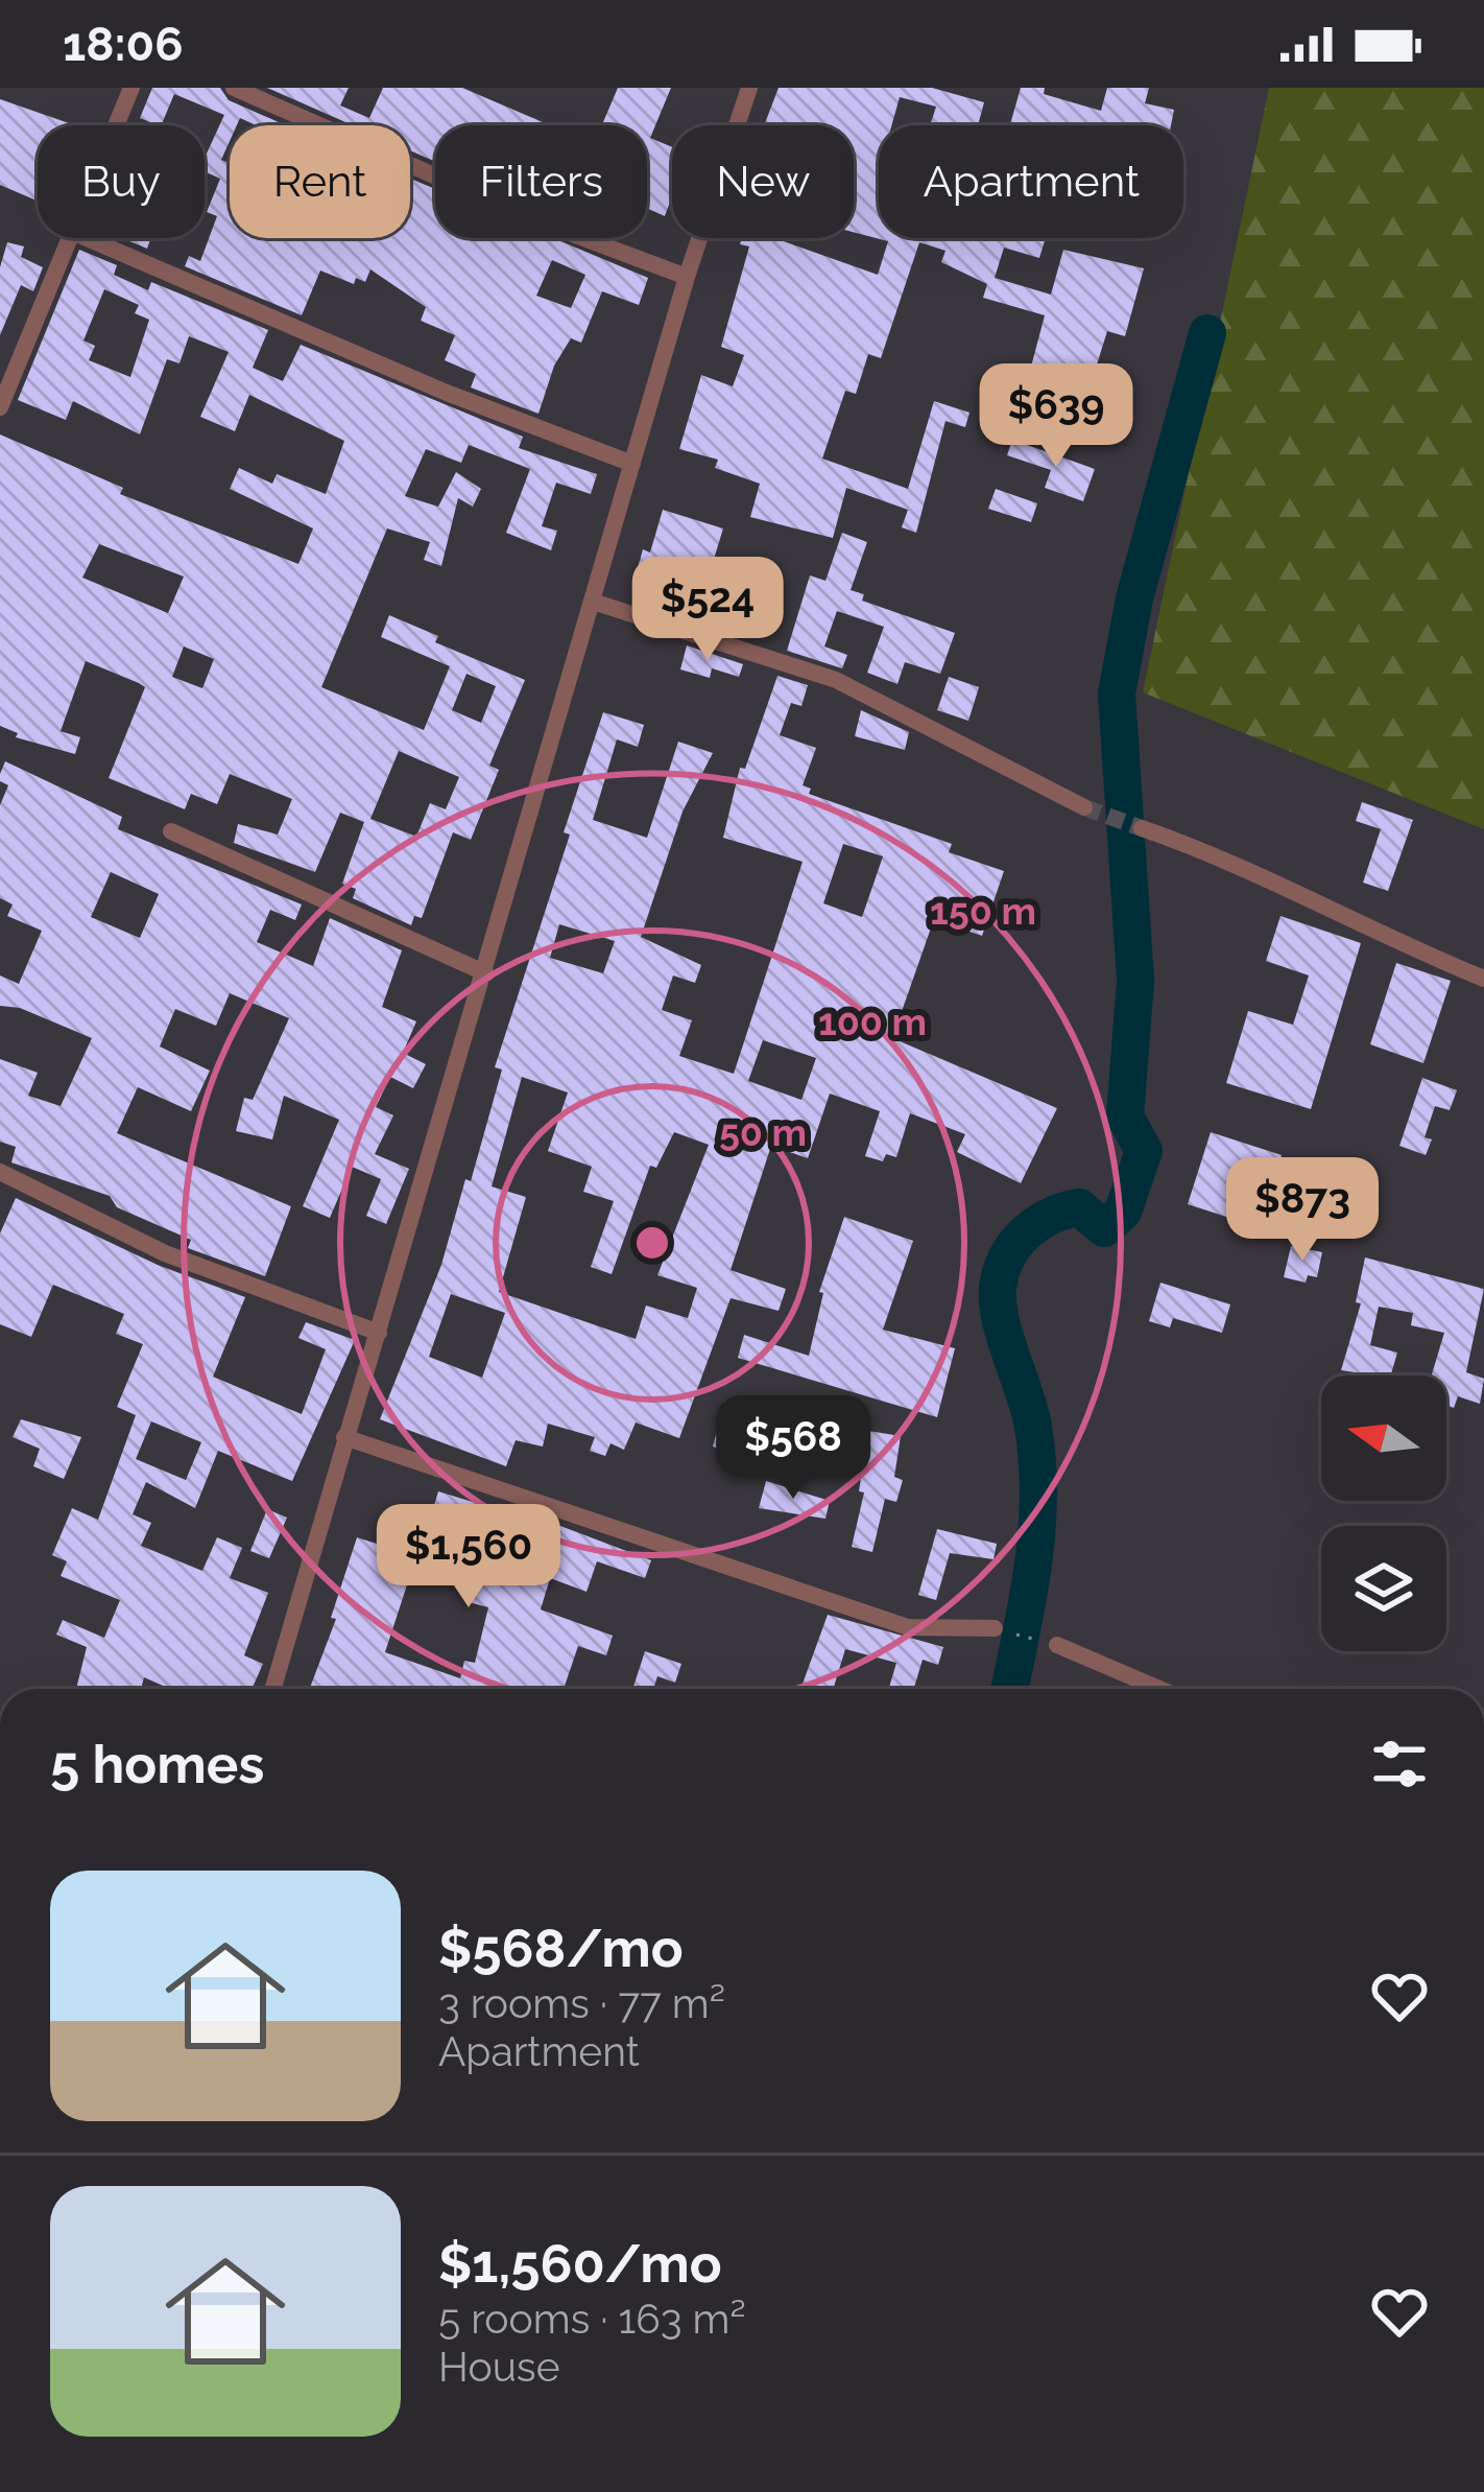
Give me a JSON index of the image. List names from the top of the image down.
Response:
{
  "north": "left",
  "page": {
    "status": "18:06",
    "chip": [
      "Buy",
      "Rent",
      "Filters",
      "New",
      "Apartment"
    ],
    "price": [
      "$639",
      "$524",
      "$873",
      "$568",
      "$1,560"
    ],
    "heading": "5 homes",
    "list": [
      {
        "name": "$568/mo",
        "note": "3 rooms · 77 m² · Apartment"
      },
      {
        "name": "$1,560/mo",
        "note": "5 rooms · 163 m² · House"
      }
    ]
  },
  "rings": ["150 m", "100 m", "50 m"]
}
